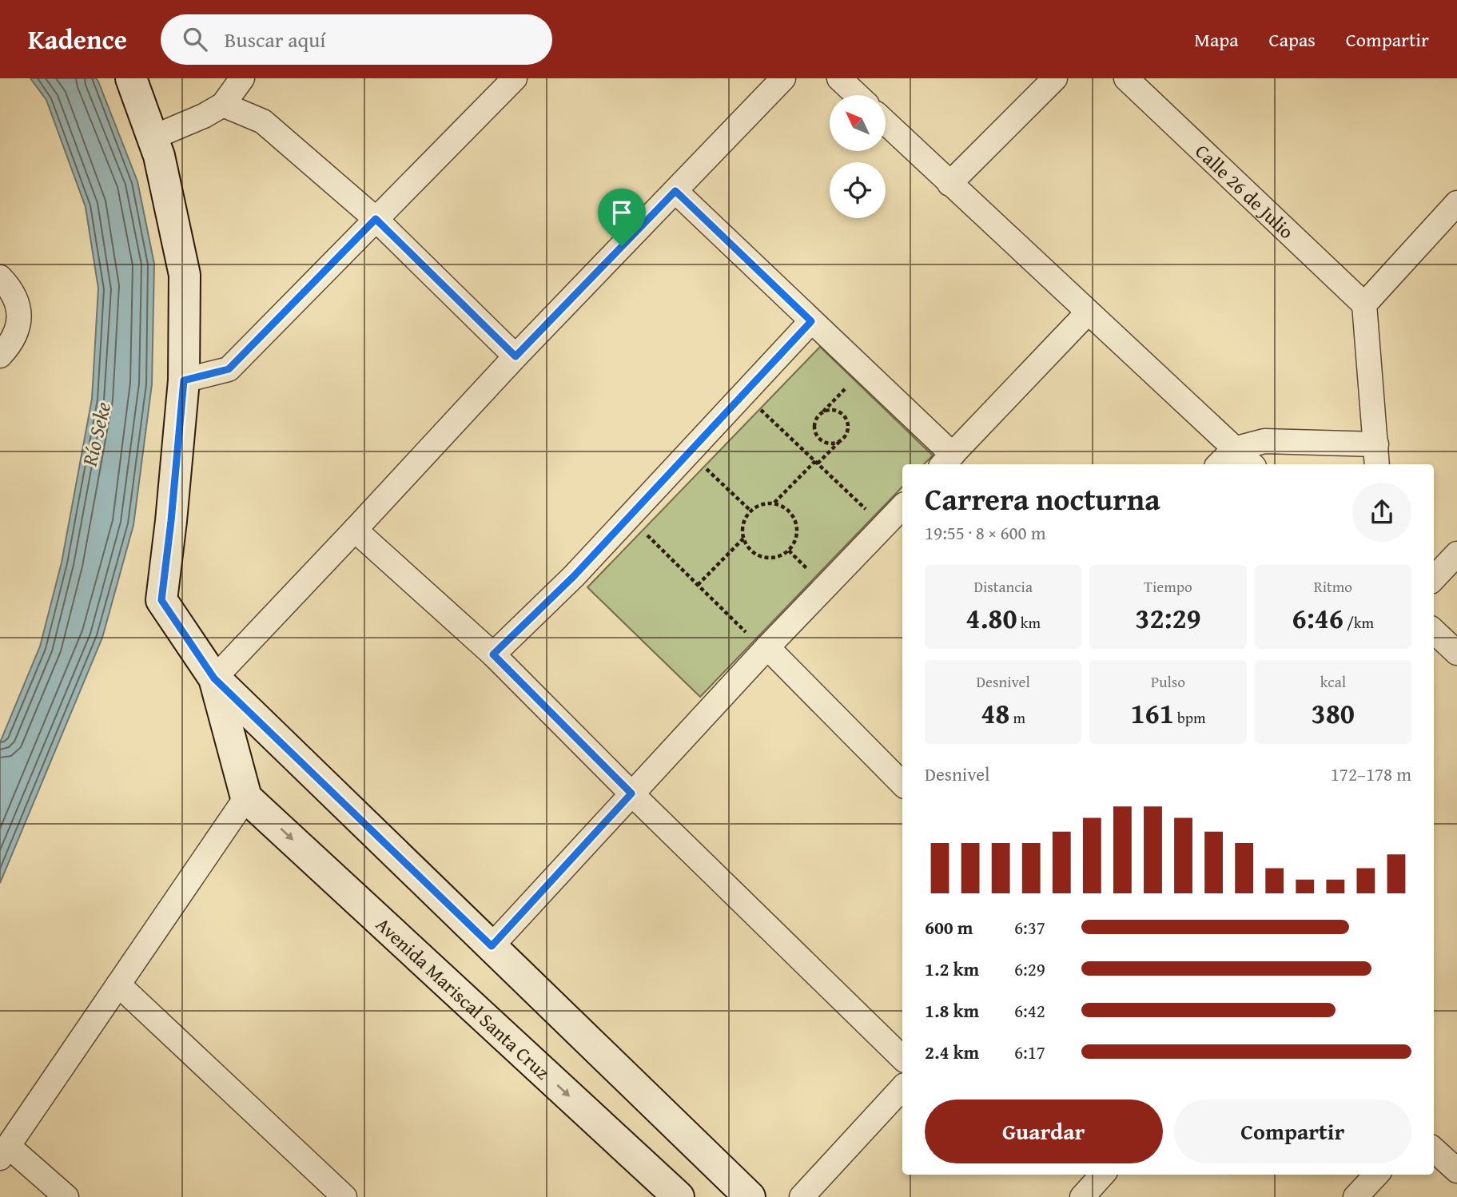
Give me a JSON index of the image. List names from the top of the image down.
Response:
{
  "streets": {
    "street": ["Calle 26 de Julio", "Avenida Mariscal Santa Cruz"]
  },
  "water": ["Río Seke"],
  "north": "top left",
  "page": {
    "header": "Kadence",
    "search": "Buscar aquí",
    "nav": ["Mapa", "Capas", "Compartir"],
    "heading": ["Carrera nocturna", "19:55 · 8 × 600 m"],
    "stats": [
      ["Distancia", "4.80 km"],
      ["Tiempo", "32:29"],
      ["Ritmo", "6:46 /km"],
      ["Desnivel", "48 m"],
      ["Pulso", "161 bpm"],
      ["kcal", "380"]
    ],
    "chart": ["Desnivel", "172–178 m"],
    "list": [
      {
        "name": "600 m",
        "note": "6:37"
      },
      {
        "name": "1.2 km",
        "note": "6:29"
      },
      {
        "name": "1.8 km",
        "note": "6:42"
      },
      {
        "name": "2.4 km",
        "note": "6:17"
      }
    ],
    "buttons": ["Guardar", "Compartir"]
  }
}
